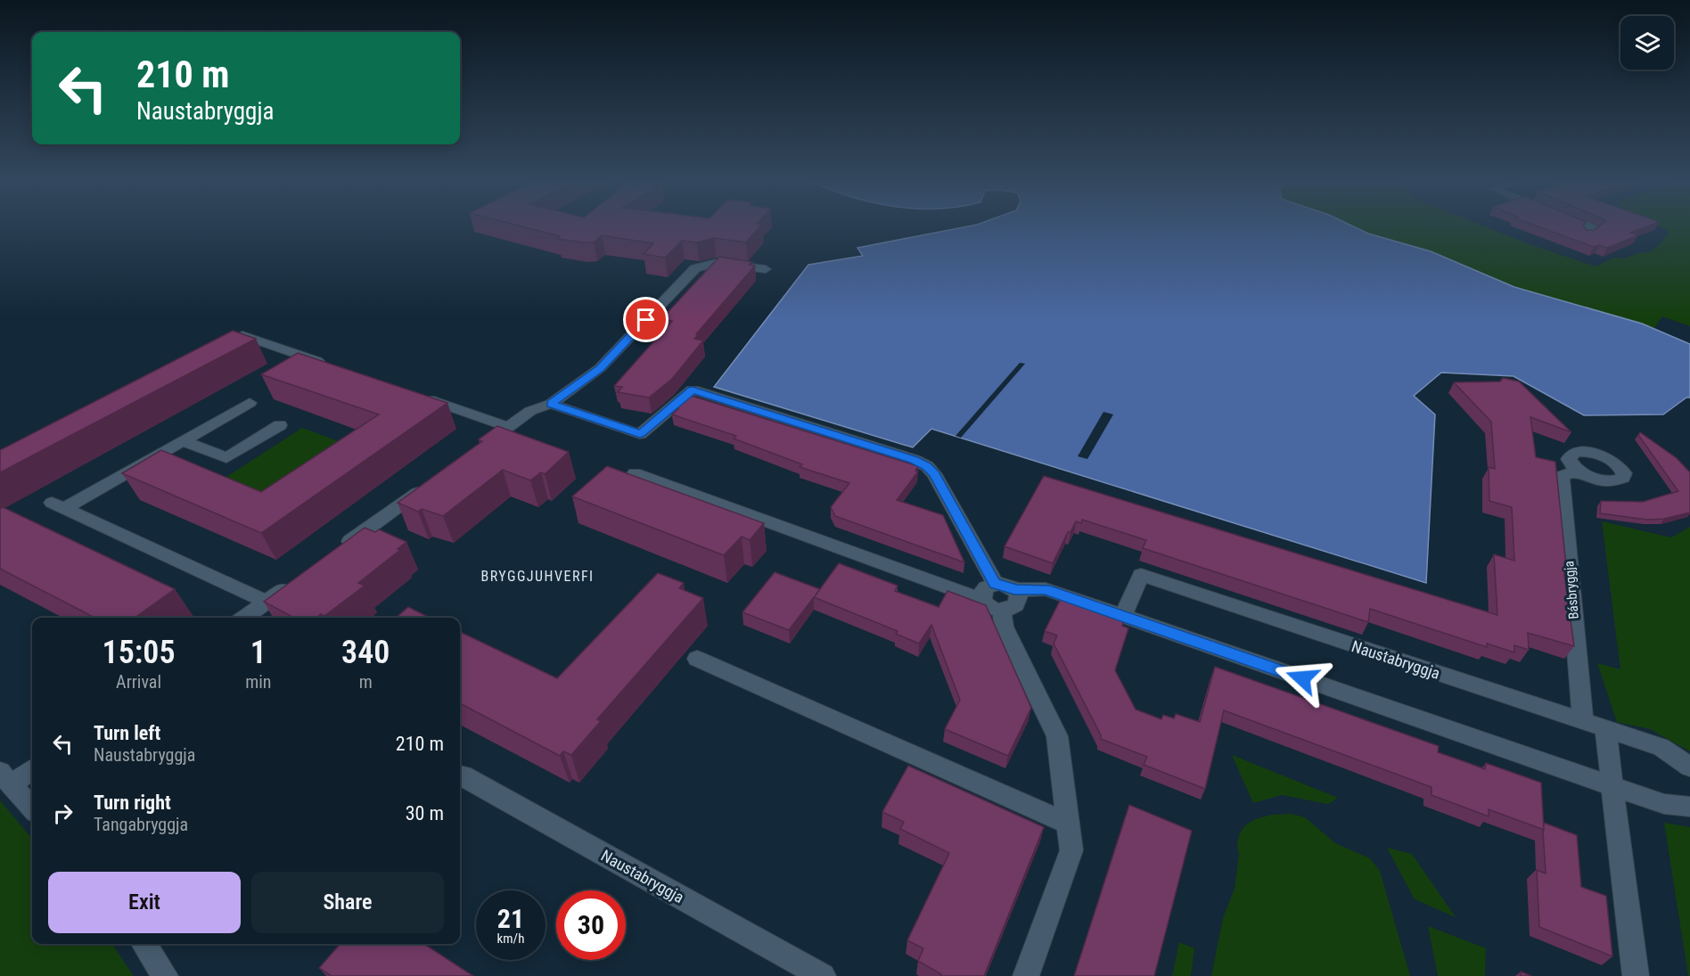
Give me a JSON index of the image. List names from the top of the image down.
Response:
{
  "streets": {
    "street": ["Básbryggja", "Naustabryggja"]
  },
  "crossings": [
    ["Básbryggja", "Naustabryggja"]
  ],
  "districts": ["BRYGGJUHVERFI"],
  "page": {
    "turn": ["210 m", "Naustabryggja"],
    "eta": [
      "15:05",
      "Arrival",
      "1",
      "min",
      "340",
      "m"
    ],
    "list": [
      {
        "name": "Turn left",
        "note": "Naustabryggja",
        "value": "210 m"
      },
      {
        "name": "Turn right",
        "note": "Tangabryggja",
        "value": "30 m"
      }
    ],
    "buttons": ["Exit", "Share"],
    "speed": "21 km/h",
    "limit": "30"
  }
}
